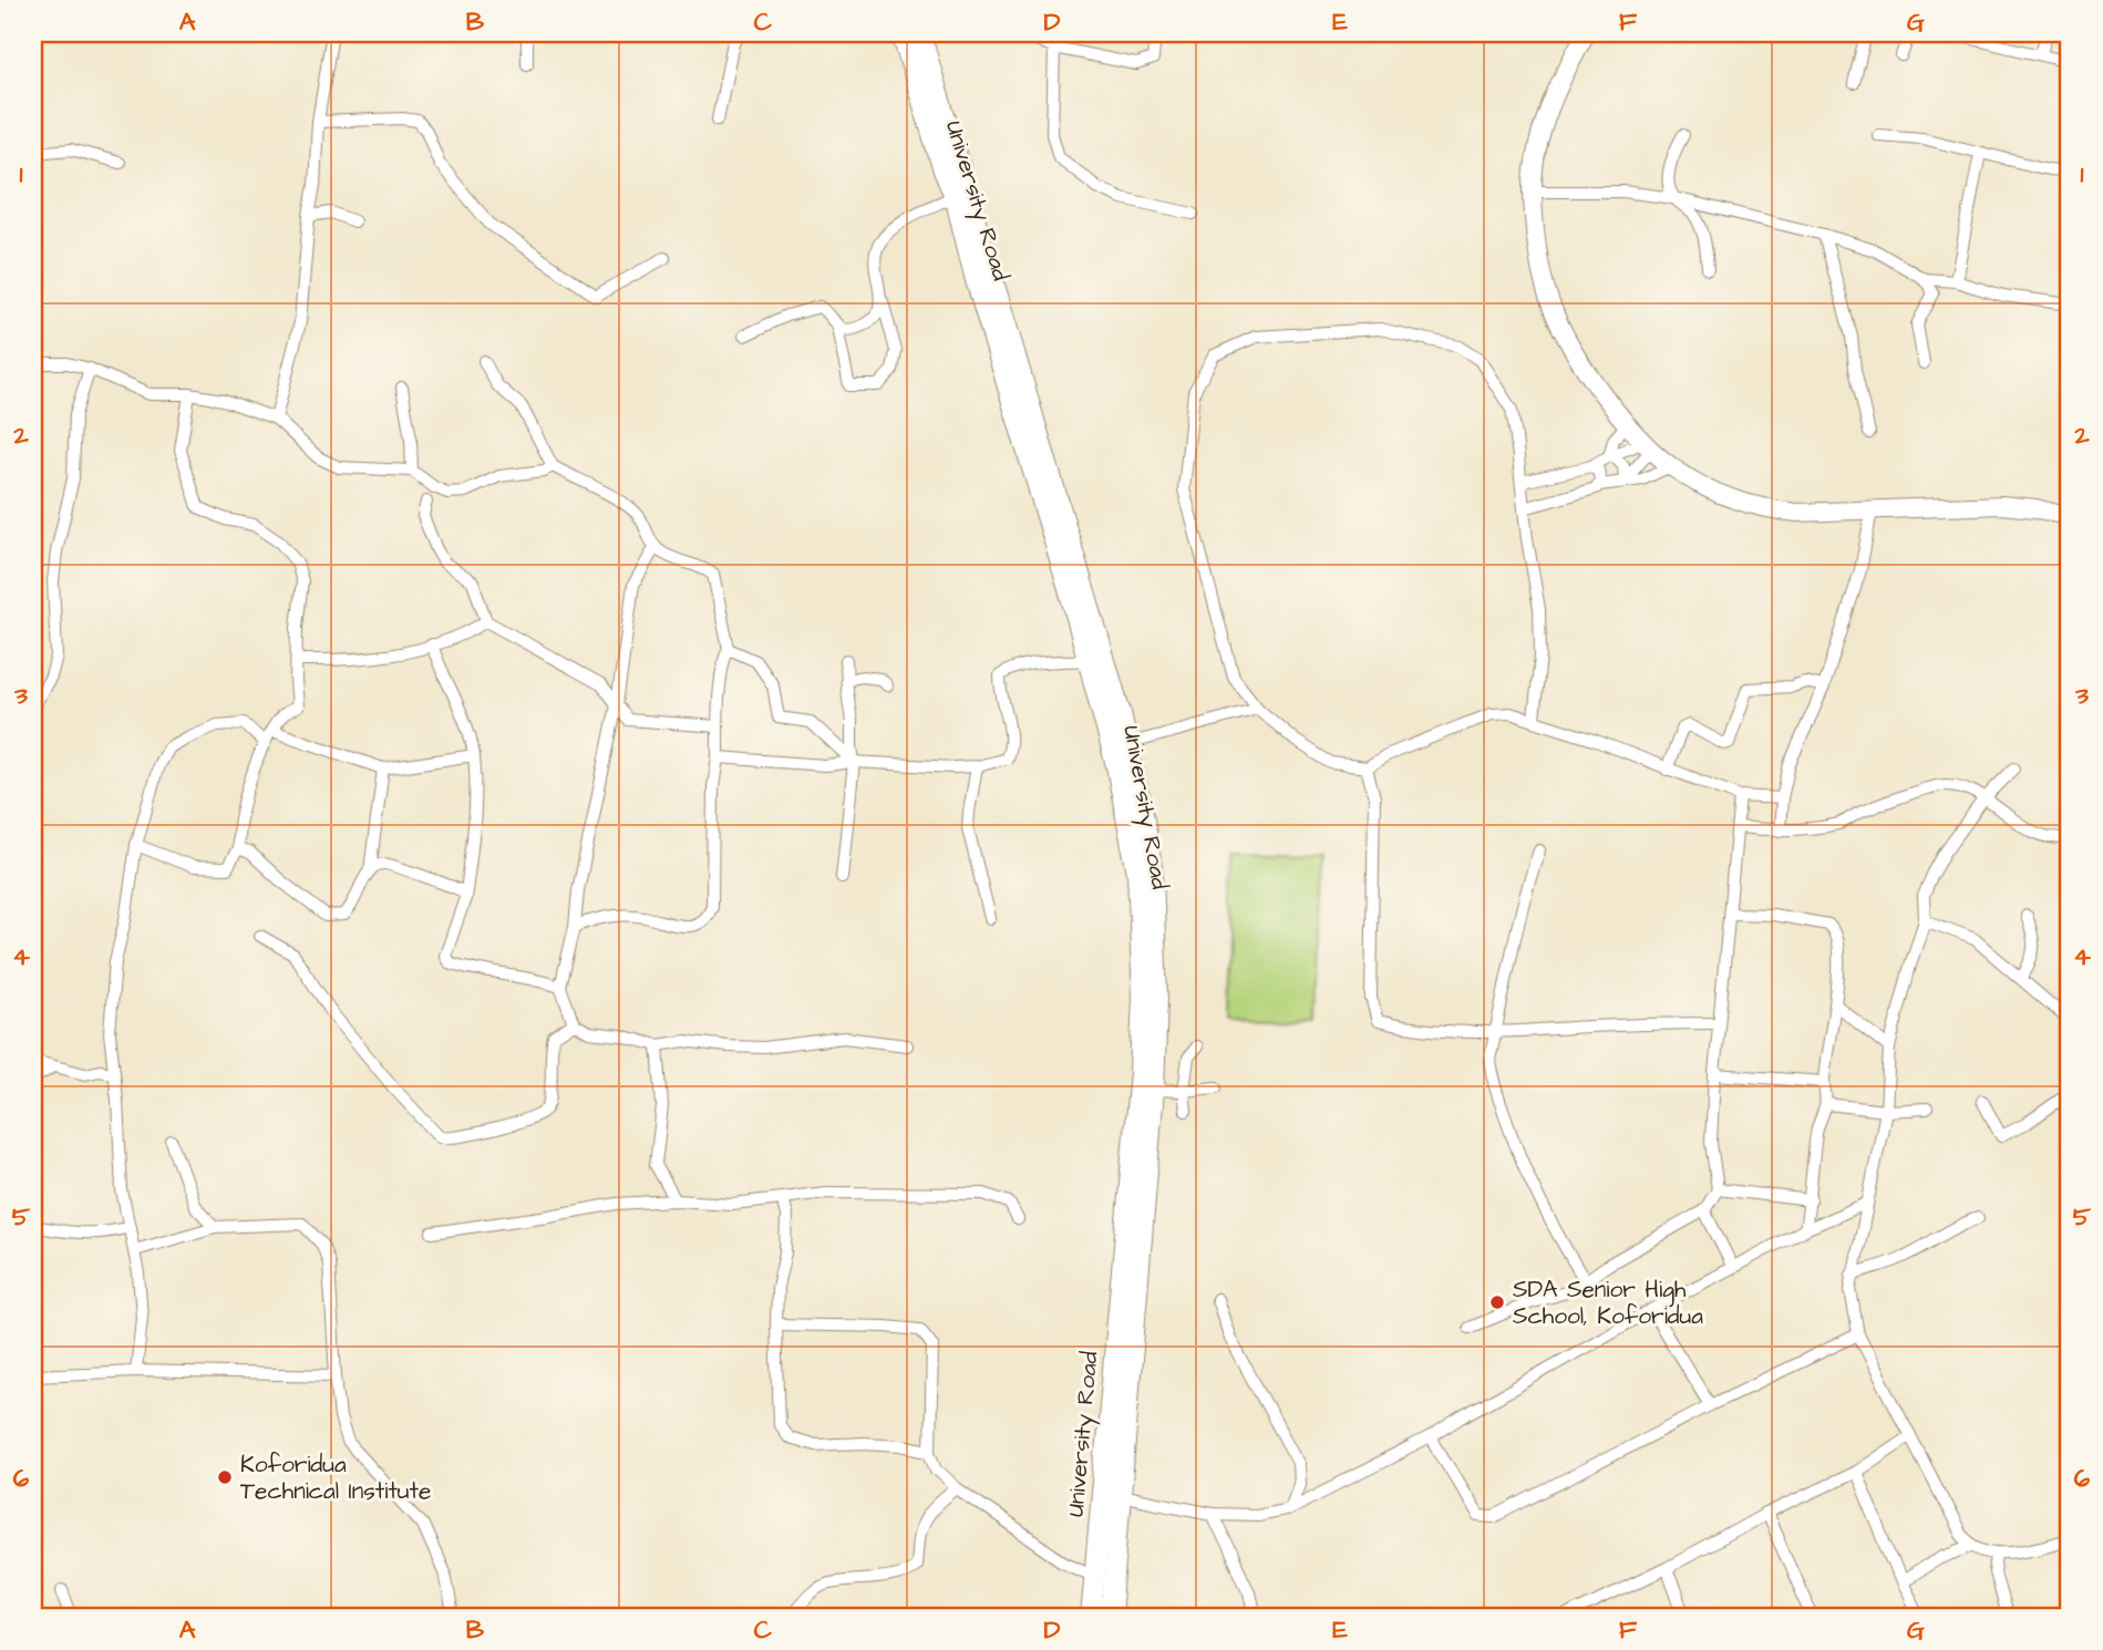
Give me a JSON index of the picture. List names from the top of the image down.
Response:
{
  "streets": {
    "highway": ["University Road"]
  },
  "places": ["SDA Senior High School, Koforidua", "Koforidua Technical Institute"],
  "grid": {
    "columns": [
      "A",
      "B",
      "C",
      "D",
      "E",
      "F",
      "G"
    ],
    "rows": [
      "1",
      "2",
      "3",
      "4",
      "5",
      "6"
    ]
  }
}
